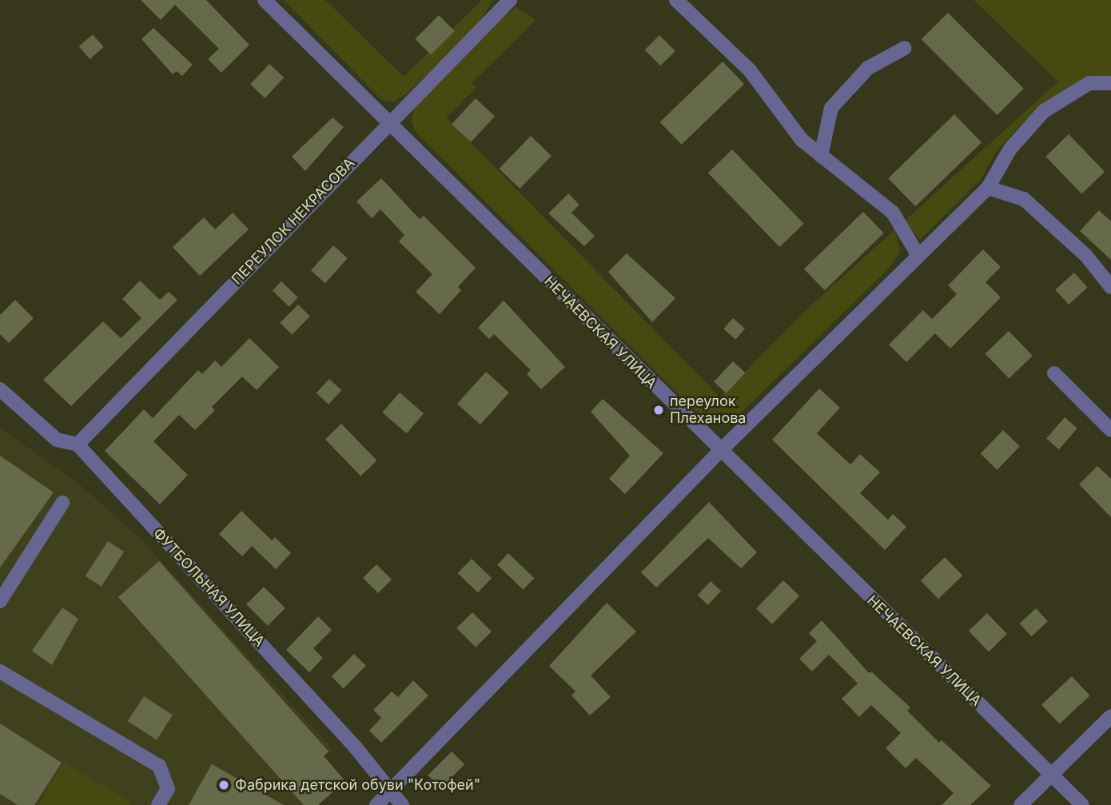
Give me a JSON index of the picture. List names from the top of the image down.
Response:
{
  "streets": {
    "street": ["ПЕРЕУЛОК НЕКРАСОВА", "НЕЧАЕВСКАЯ УЛИЦА", "ФУТБОЛЬНАЯ УЛИЦА"]
  },
  "crossings": [
    ["ПЕРЕУЛОК НЕКРАСОВА", "НЕЧАЕВСКАЯ УЛИЦА"],
    ["ПЕРЕУЛОК НЕКРАСОВА", "ФУТБОЛЬНАЯ УЛИЦА"]
  ],
  "places": ["переулок Плеханова", "Фабрика детской обуви \"Котофей\""]
}
